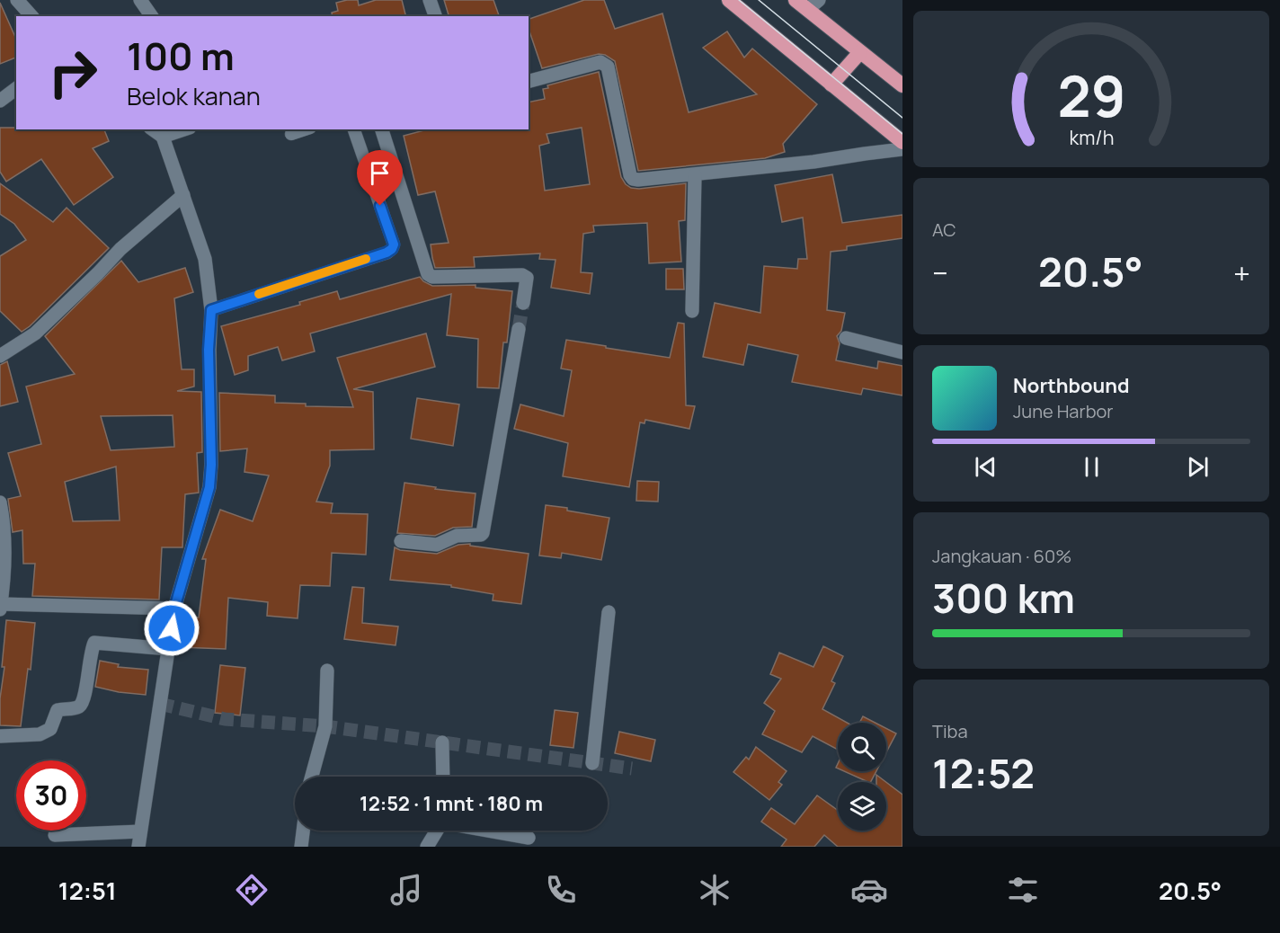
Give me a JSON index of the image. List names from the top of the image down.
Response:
{
  "page": {
    "turn": ["100 m", "Belok kanan"],
    "tile": [
      "AC",
      ["Jangkauan · 60%", "300 km"],
      ["Tiba", "12:52"]
    ],
    "heat": ["−", "20.5°", "+"],
    "song": ["Northbound", "June Harbor"],
    "limit": "30",
    "trip": "12:52 · 1 mnt · 180 m",
    "tabs": ["12:51", "20.5°"],
    "gauge": ["29", "km/h"]
  }
}
